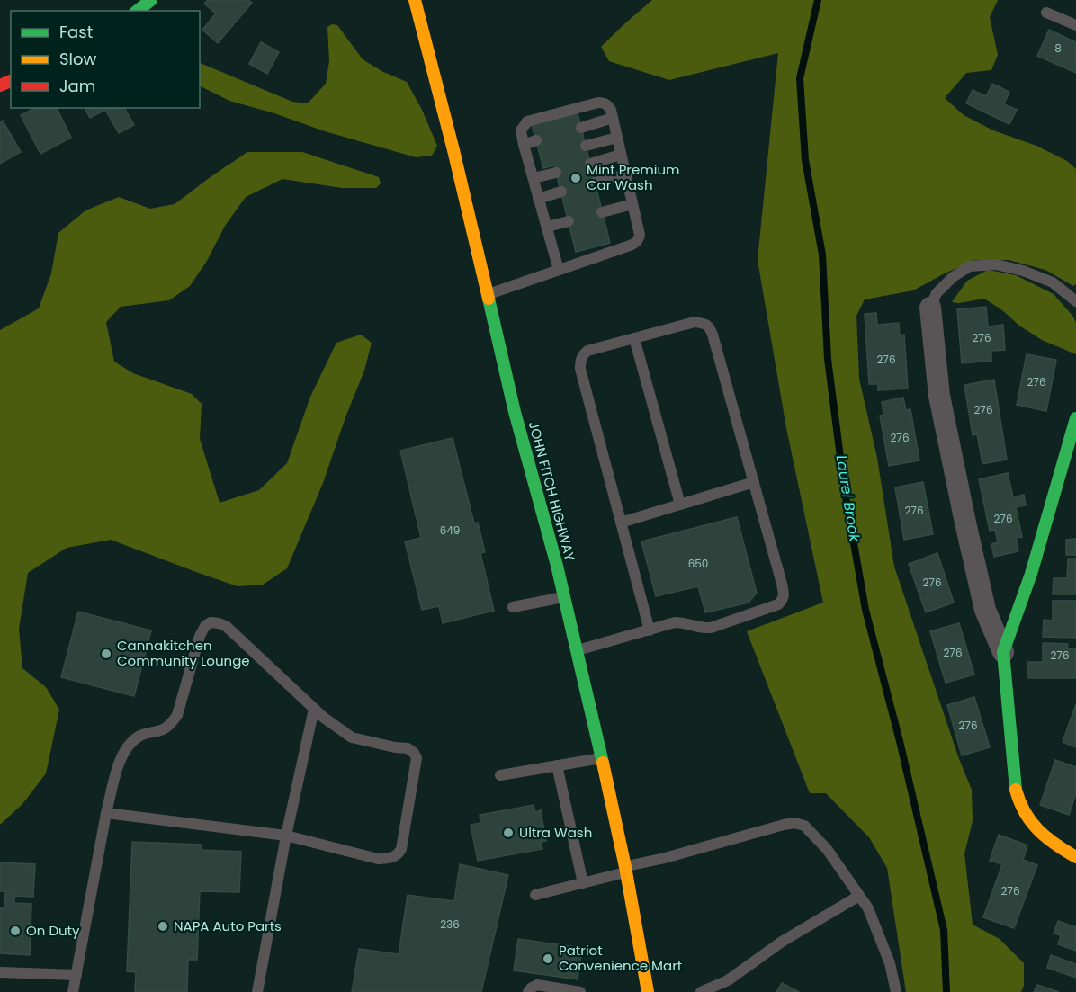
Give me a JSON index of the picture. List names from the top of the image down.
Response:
{
  "streets": {
    "main road": ["JOHN FITCH HIGHWAY"]
  },
  "water": ["Laurel Brook"],
  "places": [
    "Mint Premium Car Wash",
    "Cannakitchen Community Lounge",
    "Ultra Wash",
    "NAPA Auto Parts",
    "On Duty",
    "Patriot Convenience Mart"
  ],
  "house_numbers": [
    "8",
    "276",
    "276",
    "276",
    "276",
    "276",
    "276",
    "276",
    "649",
    "650",
    "276",
    "276",
    "276",
    "276",
    "276",
    "236"
  ],
  "legend": ["Fast", "Slow", "Jam"]
}
